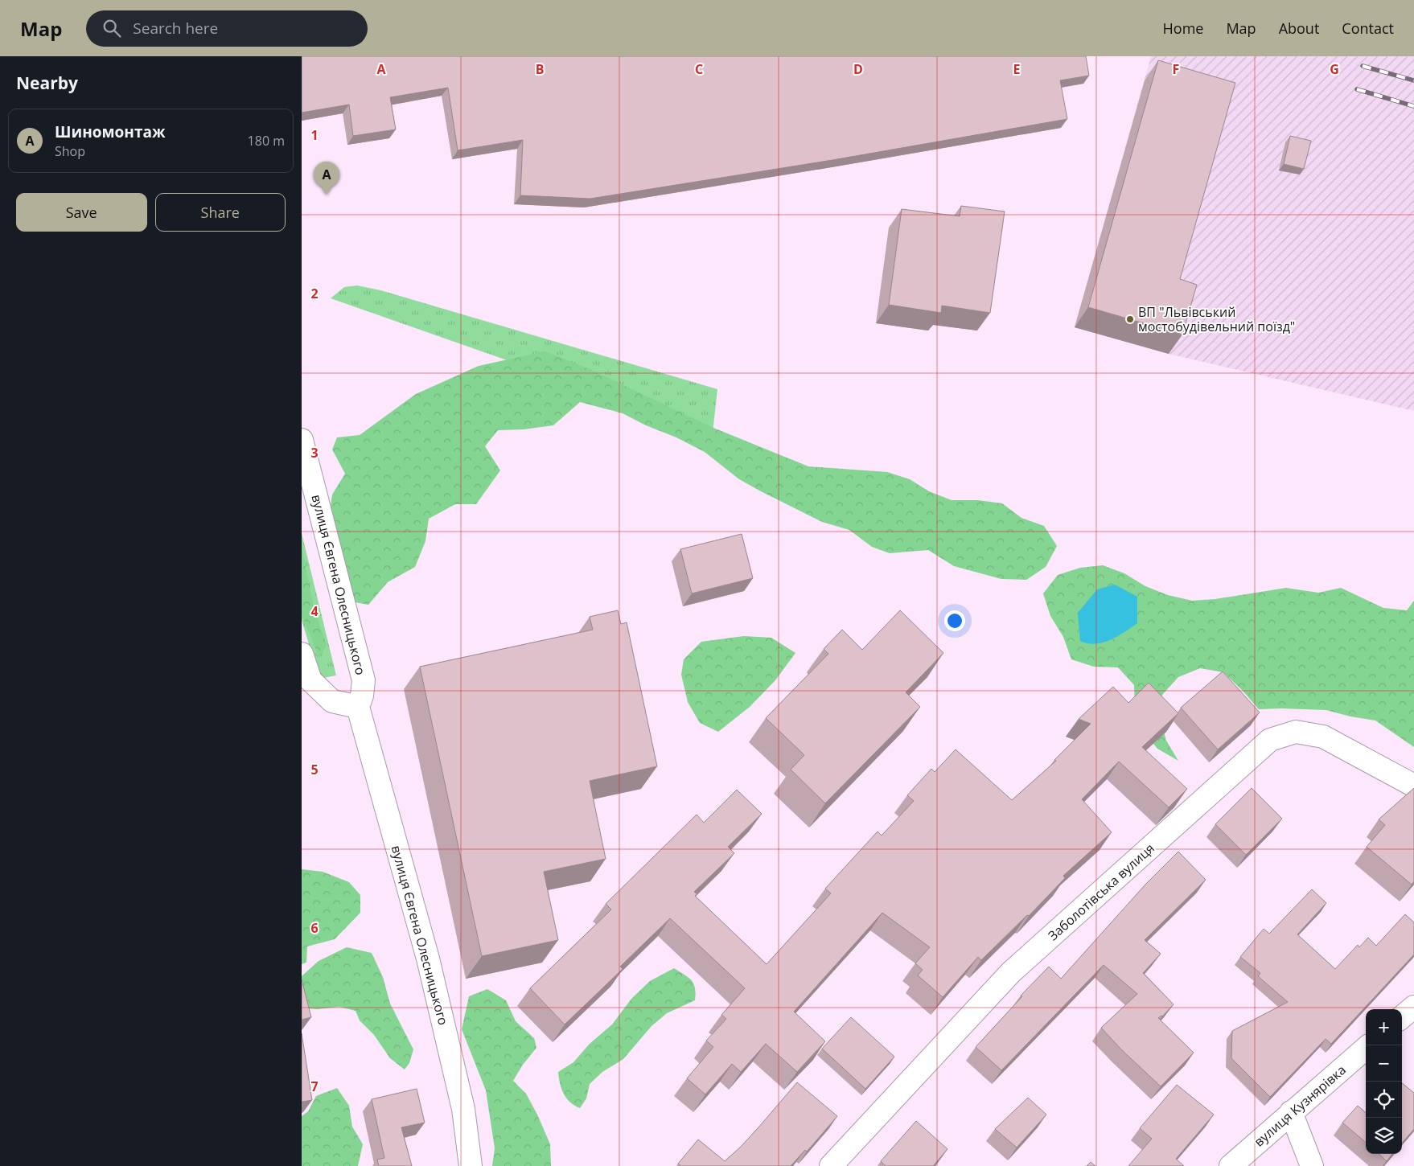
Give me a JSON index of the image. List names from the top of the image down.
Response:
{
  "streets": {
    "street": ["вулиця Євгена Олесницького", "Заболотівська вулиця", "вулиця Кузнярівка"]
  },
  "places": ["ВП \"Львівський мостобудівельний поїзд\""],
  "page": {
    "header": "Map",
    "search": "Search here",
    "nav": [
      "Home",
      "Map",
      "About",
      "Contact"
    ],
    "heading": "Nearby",
    "list": [
      {
        "mark": "A",
        "name": "Шиномонтаж",
        "note": "Shop",
        "value": "180 m"
      }
    ],
    "pins": "A",
    "buttons": ["Save", "Share"],
    "map_buttons": ["+", "−"]
  },
  "grid": {
    "columns": [
      "A",
      "B",
      "C",
      "D",
      "E",
      "F",
      "G"
    ],
    "rows": [
      "1",
      "2",
      "3",
      "4",
      "5",
      "6",
      "7"
    ]
  }
}
